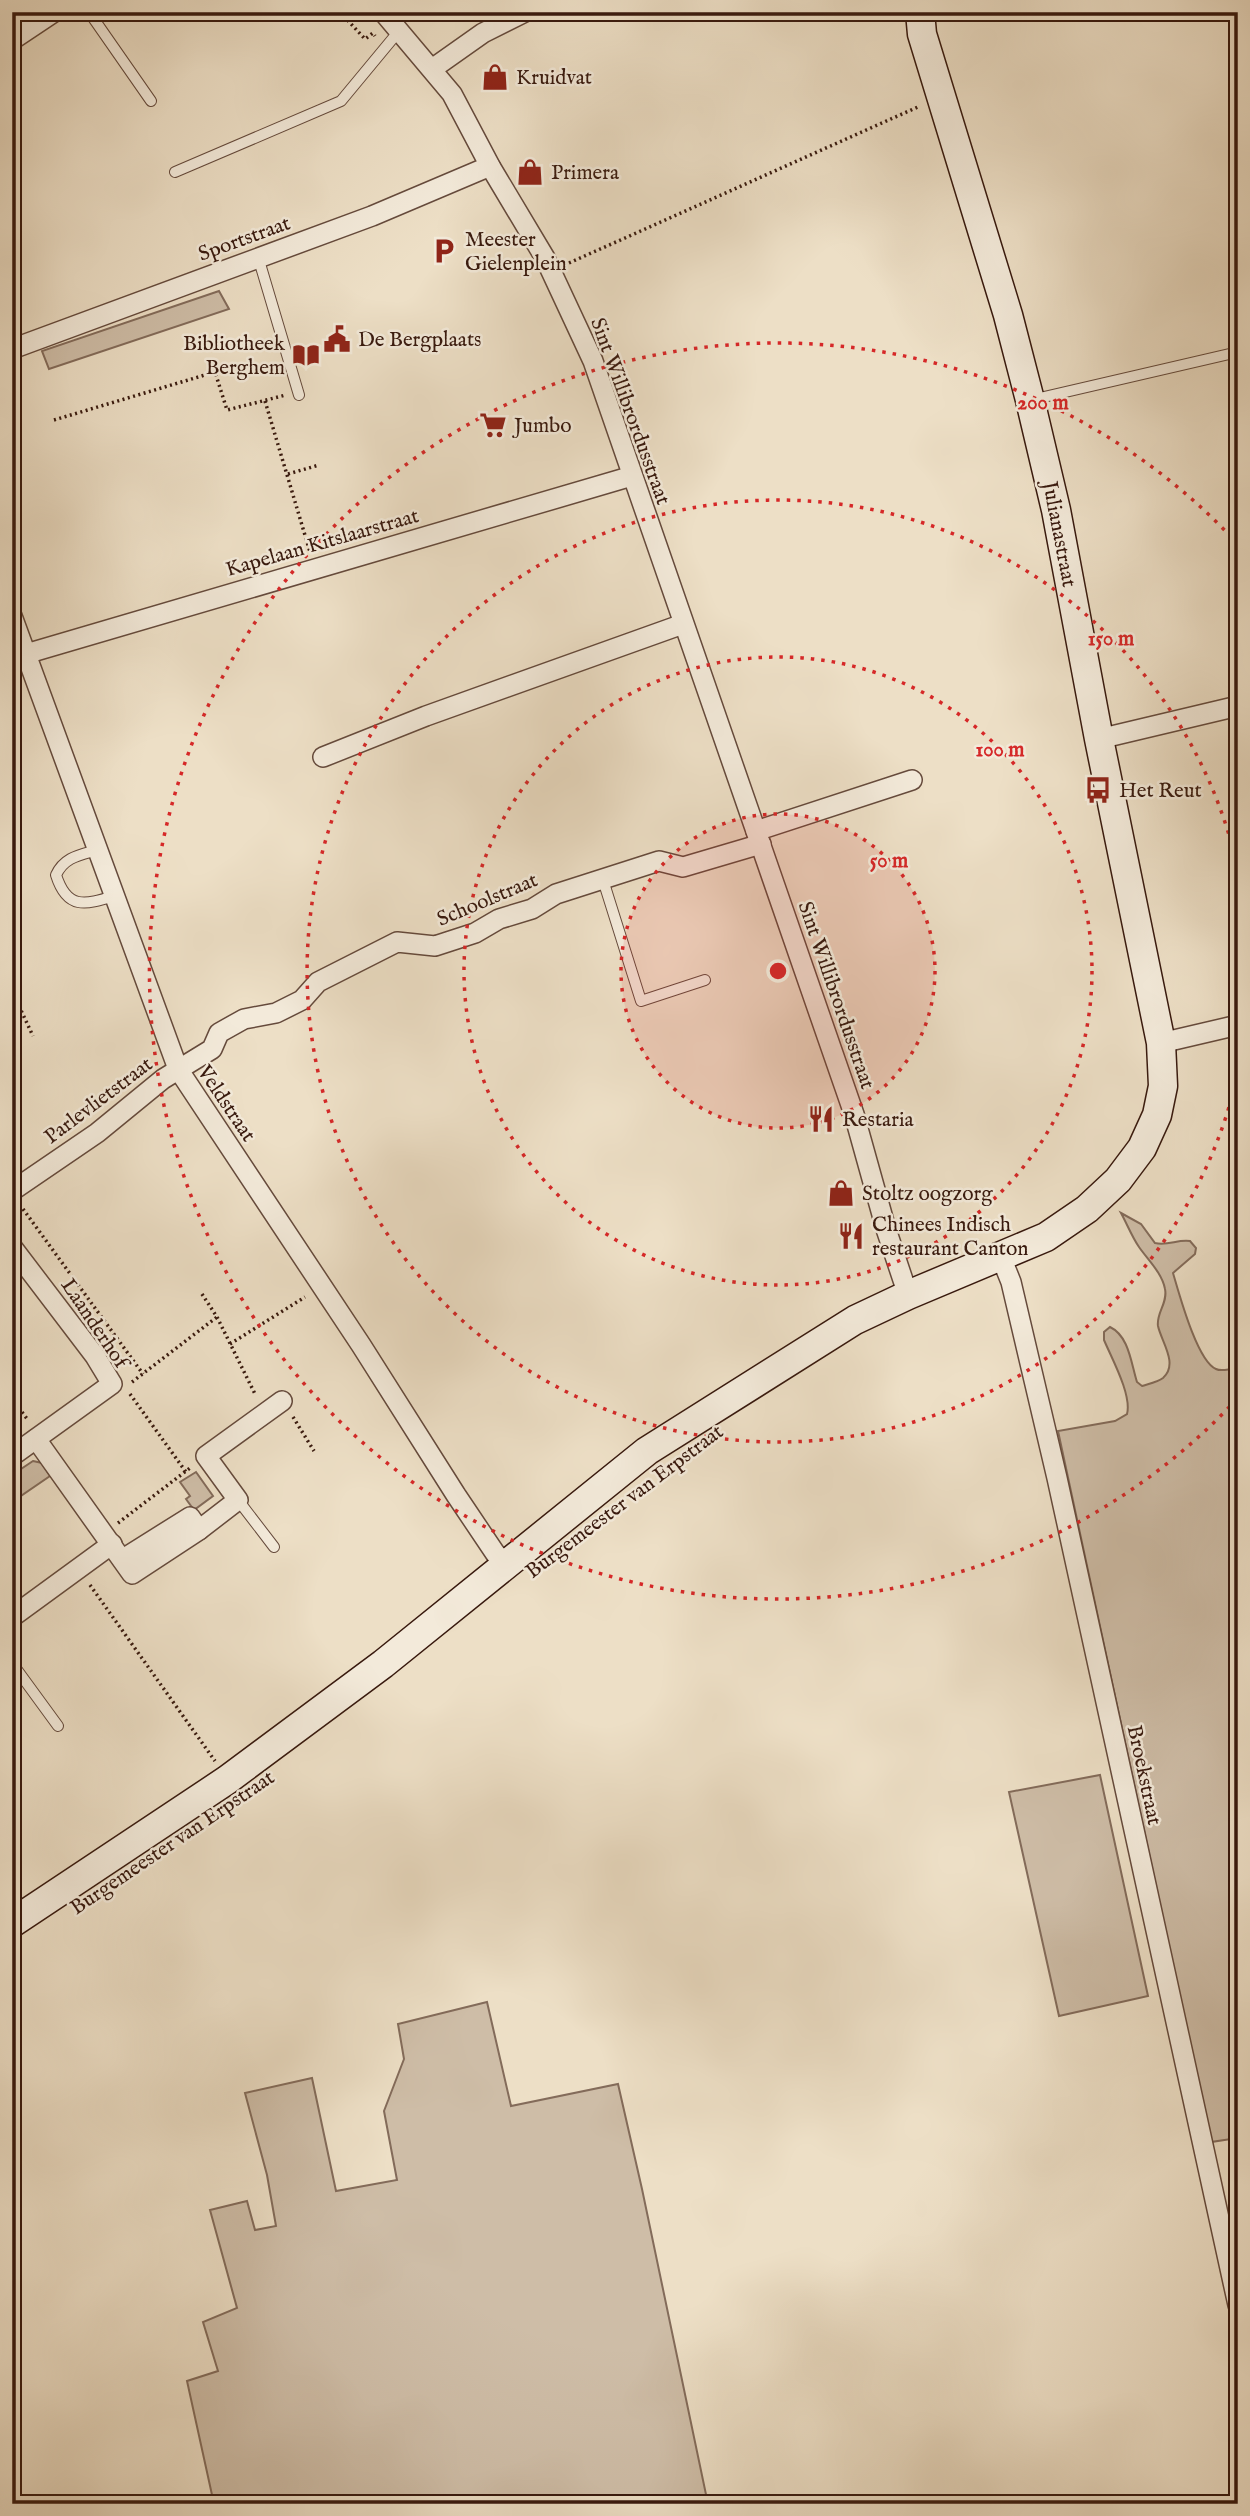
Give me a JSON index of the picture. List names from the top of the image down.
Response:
{
  "streets": {
    "street": [
      "Sportstraat",
      "Sint Willibrordusstraat",
      "Julianastraat",
      "Kapelaan Kitslaarstraat",
      "Schoolstraat",
      "Parlevlietstraat",
      "Veldstraat",
      "Laanderhof",
      "Burgemeester van Erpstraat",
      "Broekstraat"
    ]
  },
  "crossings": [
    ["Sportstraat", "Sint Willibrordusstraat"],
    ["Sint Willibrordusstraat", "Kapelaan Kitslaarstraat"],
    ["Sint Willibrordusstraat", "Schoolstraat"],
    ["Sint Willibrordusstraat", "Burgemeester van Erpstraat"],
    ["Julianastraat", "Burgemeester van Erpstraat"],
    ["Kapelaan Kitslaarstraat", "Veldstraat"],
    ["Schoolstraat", "Parlevlietstraat"],
    ["Schoolstraat", "Veldstraat"],
    ["Parlevlietstraat", "Veldstraat"],
    ["Parlevlietstraat", "Laanderhof"],
    ["Veldstraat", "Burgemeester van Erpstraat"],
    ["Burgemeester van Erpstraat", "Broekstraat"]
  ],
  "places": {
    "shop": ["Kruidvat", "Primera", "Stoltz oogzorg"],
    "parking": ["Meester Gielenplein"],
    "public building": ["De Bergplaats"],
    "library": ["Bibliotheek Berghem"],
    "supermarket": ["Jumbo"],
    "bus stop": ["Het Reut"],
    "restaurant": ["Restaria", "Chinees Indisch restaurant Canton"]
  },
  "rings": [
    "200 m",
    "150 m",
    "100 m",
    "50 m"
  ]
}
